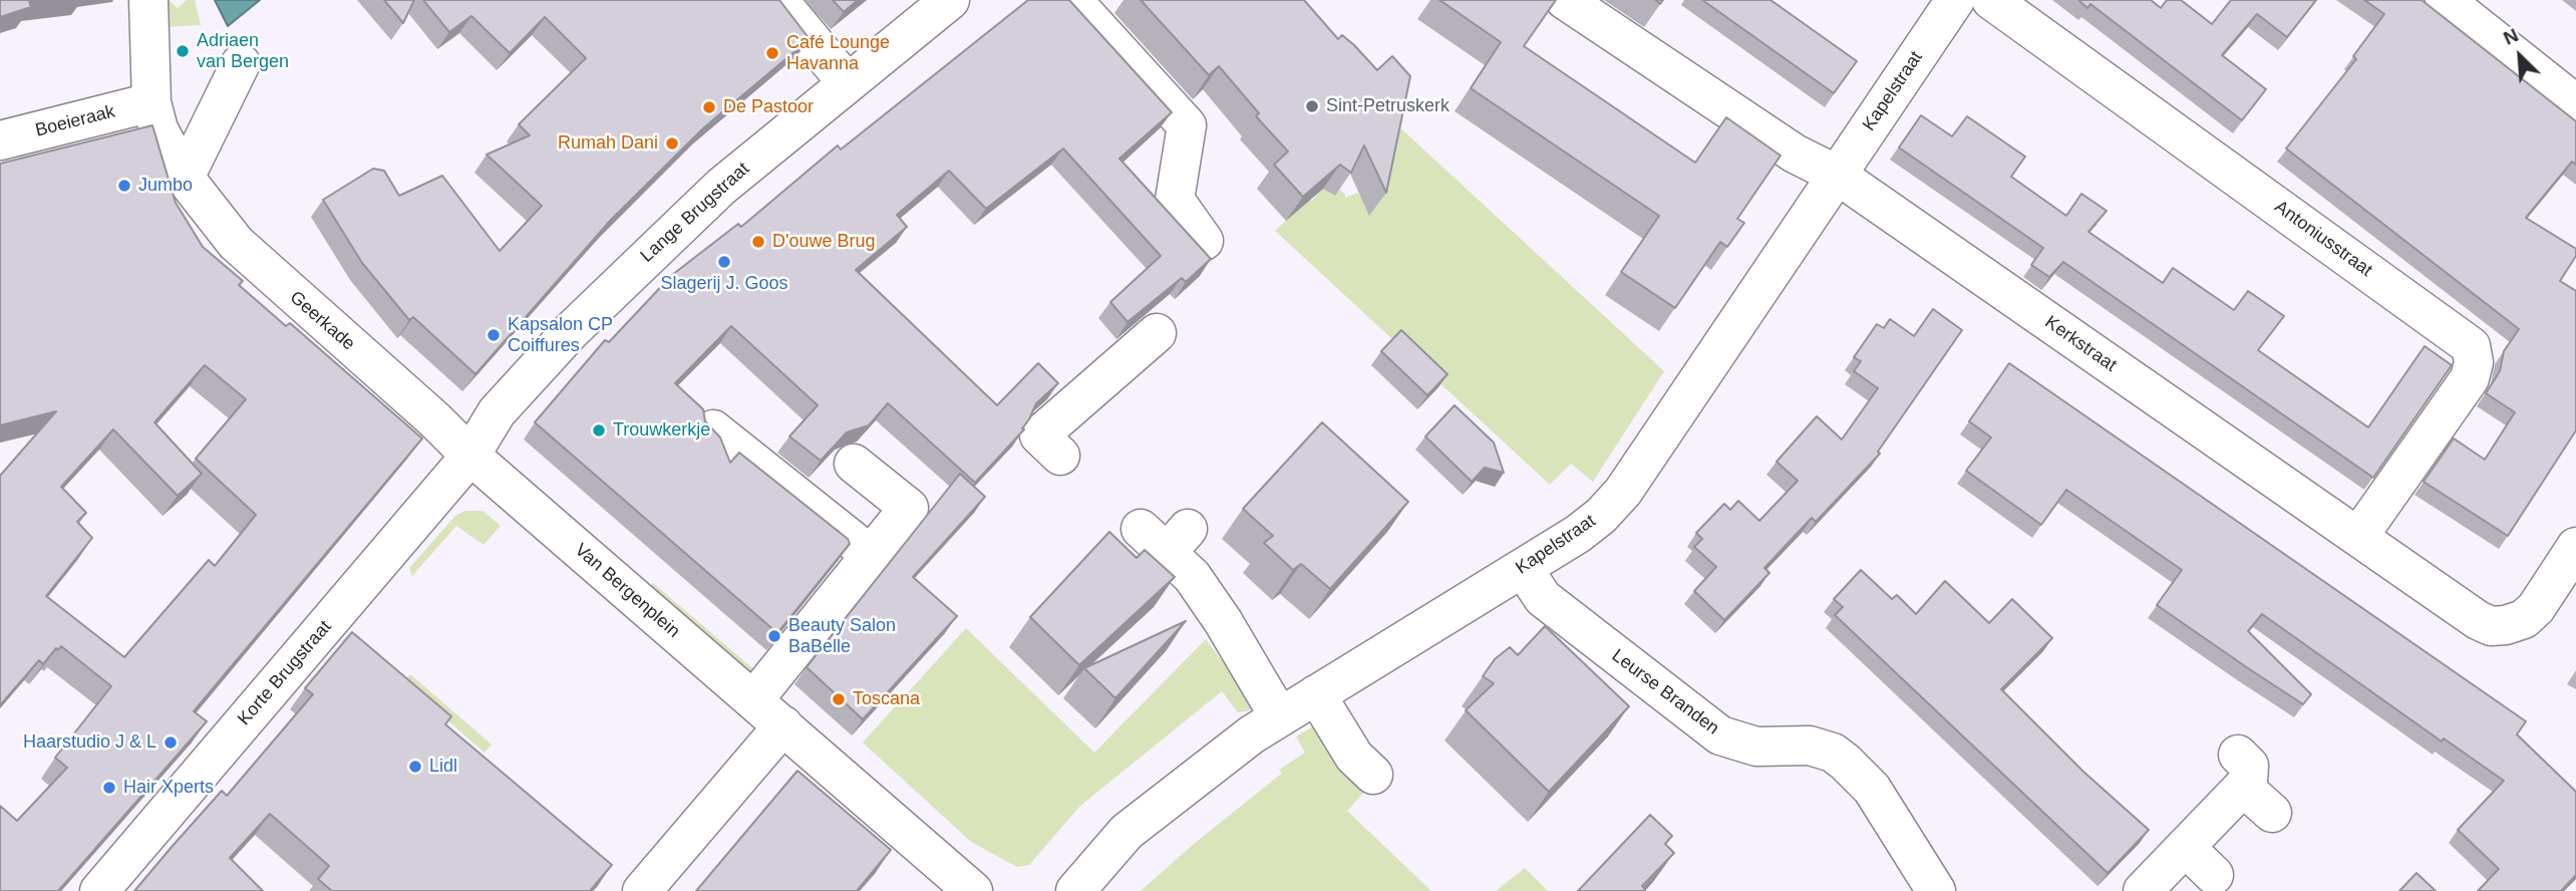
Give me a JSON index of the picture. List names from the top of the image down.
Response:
{
  "streets": {
    "street": [
      "Kapelstraat",
      "Boeieraak",
      "Lange Brugstraat",
      "Antoniusstraat",
      "Geerkade",
      "Kerkstraat",
      "Van Bergenplein",
      "Korte Brugstraat",
      "Leurse Branden"
    ]
  },
  "crossings": [
    ["Kapelstraat", "Kerkstraat"],
    ["Kapelstraat", "Leurse Branden"],
    ["Boeieraak", "Geerkade"],
    ["Lange Brugstraat", "Geerkade"],
    ["Lange Brugstraat", "Van Bergenplein"],
    ["Lange Brugstraat", "Korte Brugstraat"],
    ["Antoniusstraat", "Kerkstraat"],
    ["Geerkade", "Van Bergenplein"],
    ["Geerkade", "Korte Brugstraat"],
    ["Van Bergenplein", "Korte Brugstraat"]
  ],
  "places": [
    "Adriaen van Bergen",
    "Café Lounge Havanna",
    "Sint-Petruskerk",
    "De Pastoor",
    "Rumah Dani",
    "Jumbo",
    "D'ouwe Brug",
    "Slagerij J. Goos",
    "Kapsalon CP Coiffures",
    "Trouwkerkje",
    "Beauty Salon BaBelle",
    "Toscana",
    "Haarstudio J & L",
    "Lidl",
    "Hair Xperts"
  ],
  "north": "top left"
}
